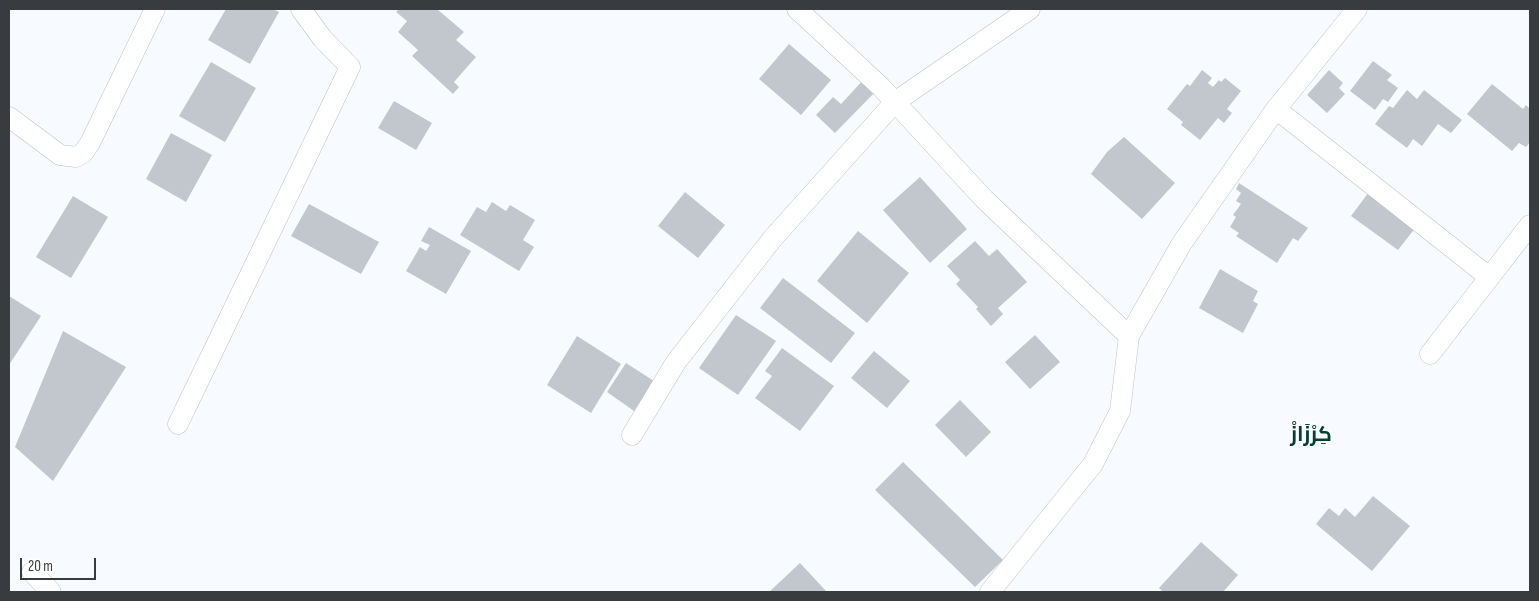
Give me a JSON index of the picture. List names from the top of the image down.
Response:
{
  "districts": ["كِرْزَازْ"],
  "scale_bar": "20 m"
}
